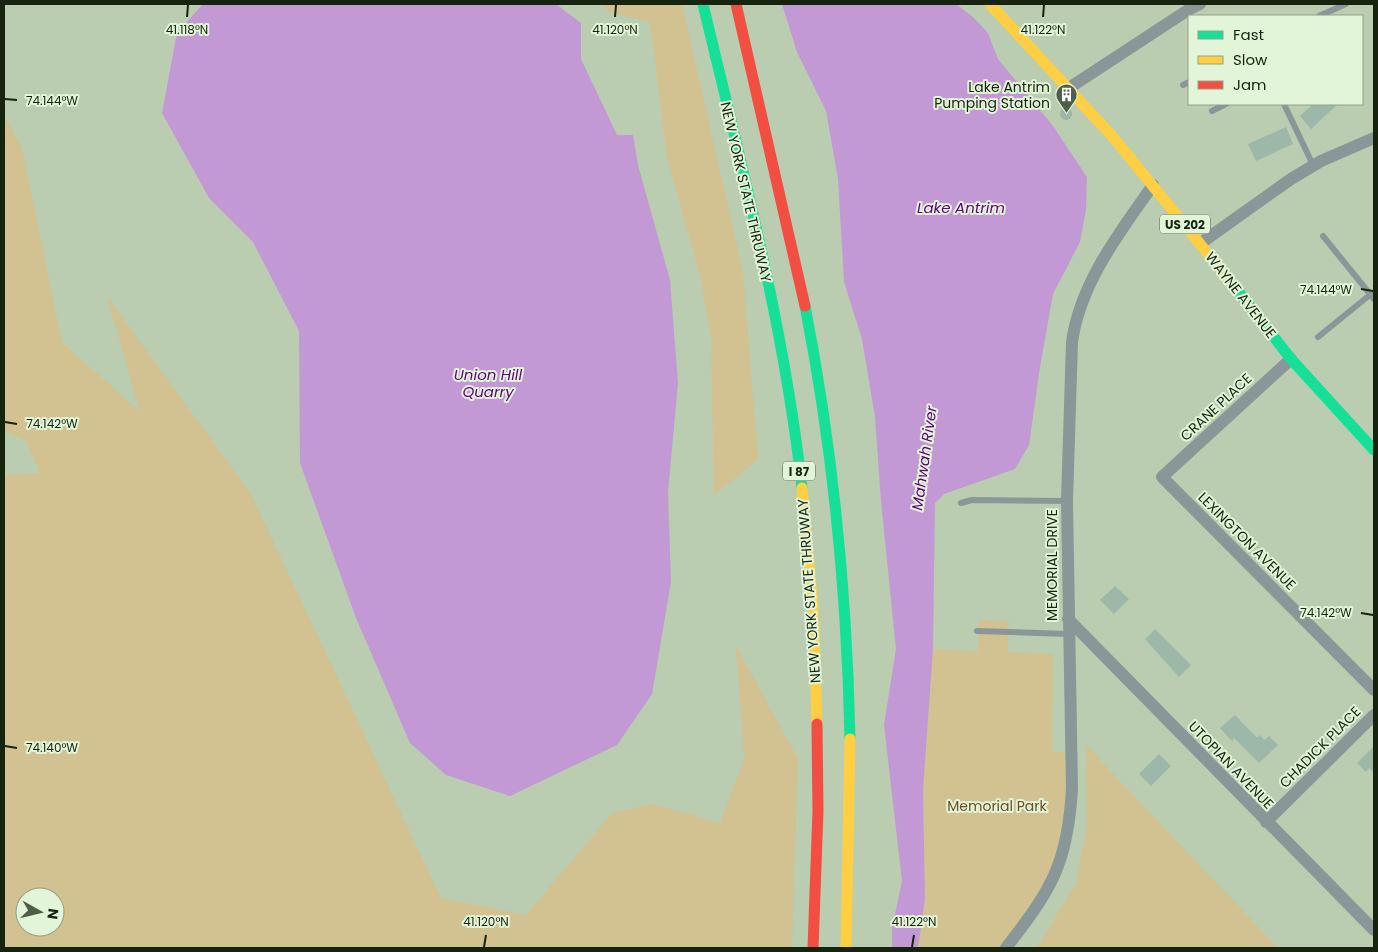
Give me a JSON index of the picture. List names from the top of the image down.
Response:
{
  "streets": {
    "main road": [
      "NEW YORK STATE THRUWAY",
      "US 202",
      "WAYNE AVENUE",
      "I 87"
    ],
    "street": [
      "CRANE PLACE",
      "LEXINGTON AVENUE",
      "MEMORIAL DRIVE",
      "CHADICK PLACE",
      "UTOPIAN AVENUE"
    ]
  },
  "crossings": [
    ["WAYNE AVENUE", "CRANE PLACE"],
    ["WAYNE AVENUE", "MEMORIAL DRIVE"],
    ["CRANE PLACE", "LEXINGTON AVENUE"],
    ["MEMORIAL DRIVE", "UTOPIAN AVENUE"],
    ["CHADICK PLACE", "UTOPIAN AVENUE"]
  ],
  "water": ["Lake Antrim", "Union Hill Quarry", "Mahwah River"],
  "parks": ["Memorial Park"],
  "places": {
    "building": ["Lake Antrim Pumping Station"]
  },
  "legend": ["Fast", "Slow", "Jam"],
  "north": "right",
  "coordinates": [
    "41.118°N",
    "41.120°N",
    "41.122°N",
    "74.144°W",
    "74.142°W",
    "74.140°W"
  ]
}
